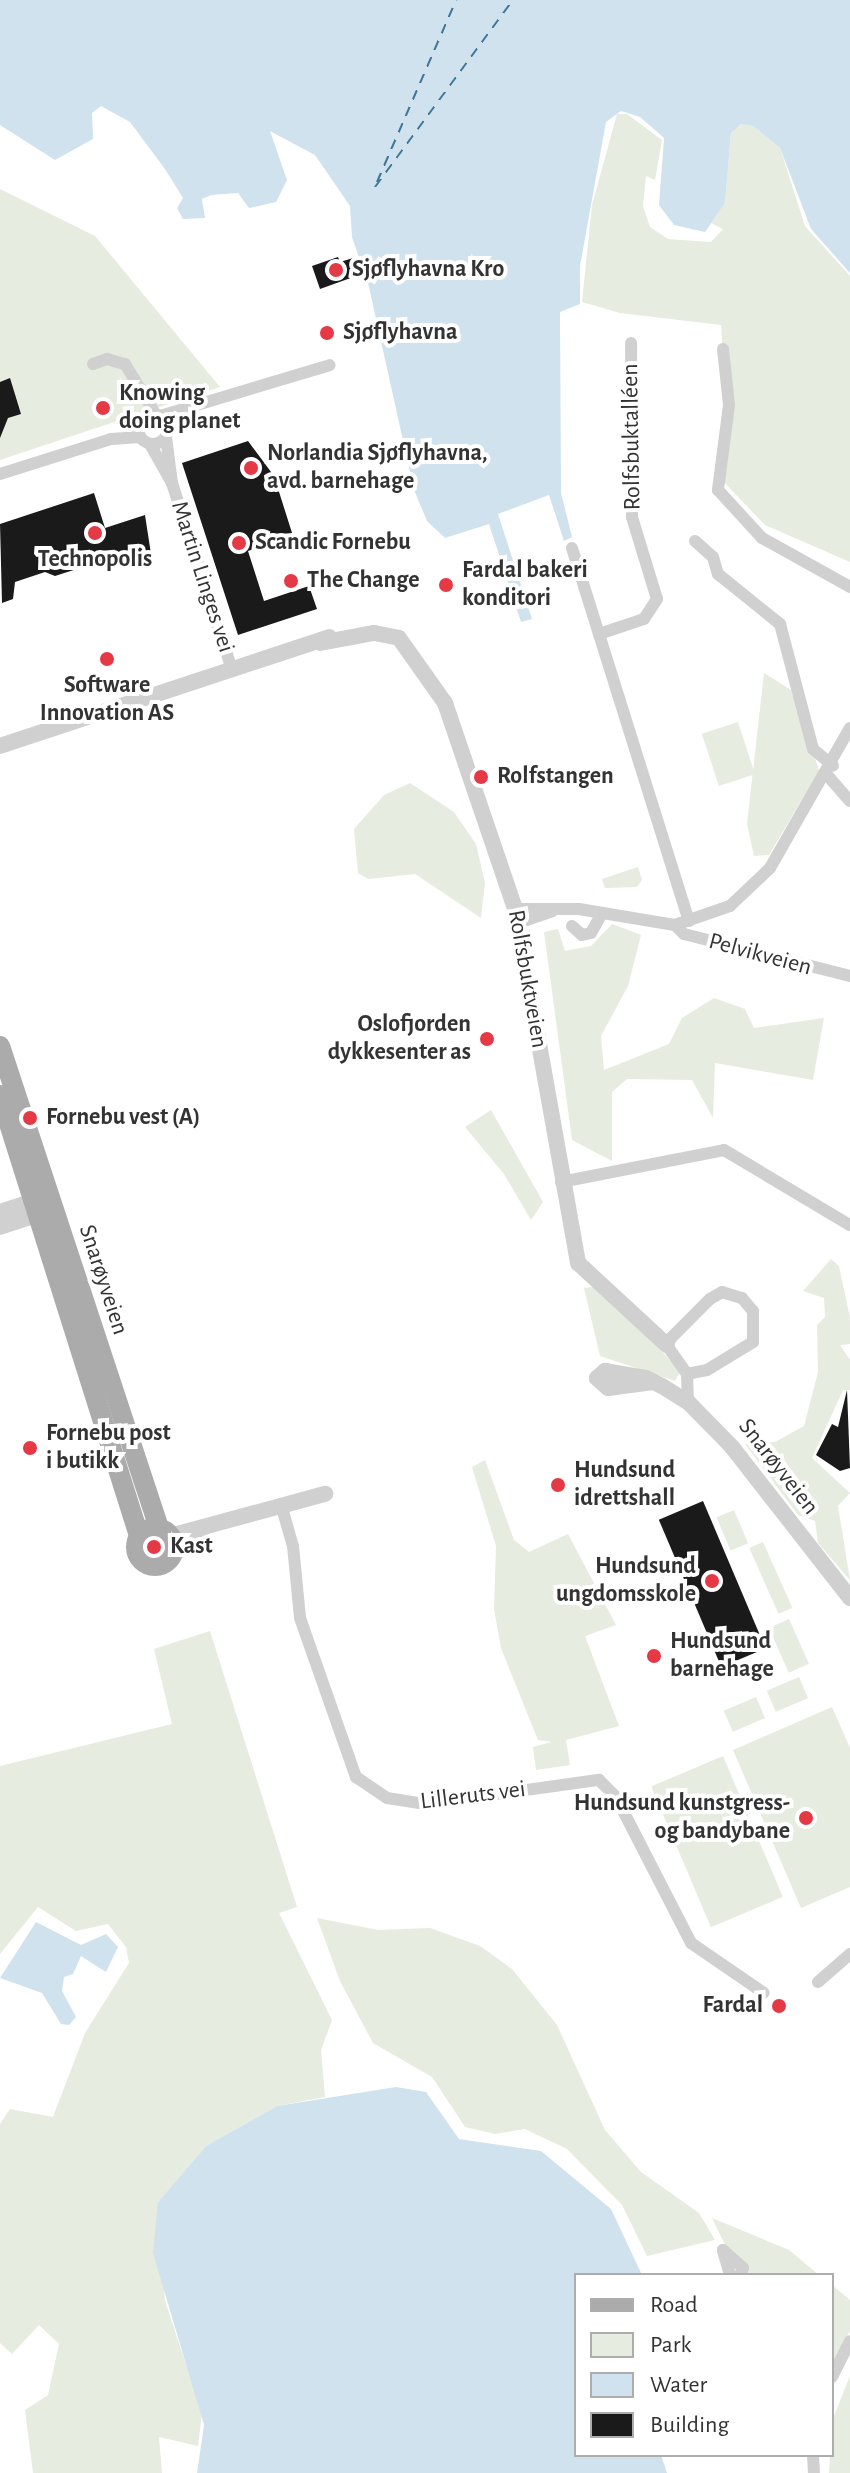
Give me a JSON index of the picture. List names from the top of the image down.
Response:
{
  "streets": {
    "main road": ["Snarøyveien"],
    "street": [
      "Rolfsbuktalléen",
      "Martin Linges vei",
      "Pelvikveien",
      "Rolfsbuktveien",
      "Lilleruts vei"
    ]
  },
  "crossings": [
    ["Martin Linges vei", "Rolfsbuktveien"]
  ],
  "places": [
    "Sjøflyhavna Kro",
    "Sjøflyhavna",
    "Knowing doing planet",
    "Norlandia Sjøflyhavna, avd. barnehage",
    "Technopolis",
    "Scandic Fornebu",
    "The Change",
    "Fardal bakeri konditori",
    "Software Innovation AS",
    "Rolfstangen",
    "Oslofjorden dykkesenter as",
    "Fornebu vest (A)",
    "Fornebu post i butikk",
    "Hundsund idrettshall",
    "Kast",
    "Hundsund ungdomsskole",
    "Hundsund barnehage",
    "Hundsund kunstgress- og bandybane",
    "Fardal"
  ],
  "legend": [
    "Road",
    "Park",
    "Water",
    "Building"
  ]
}
